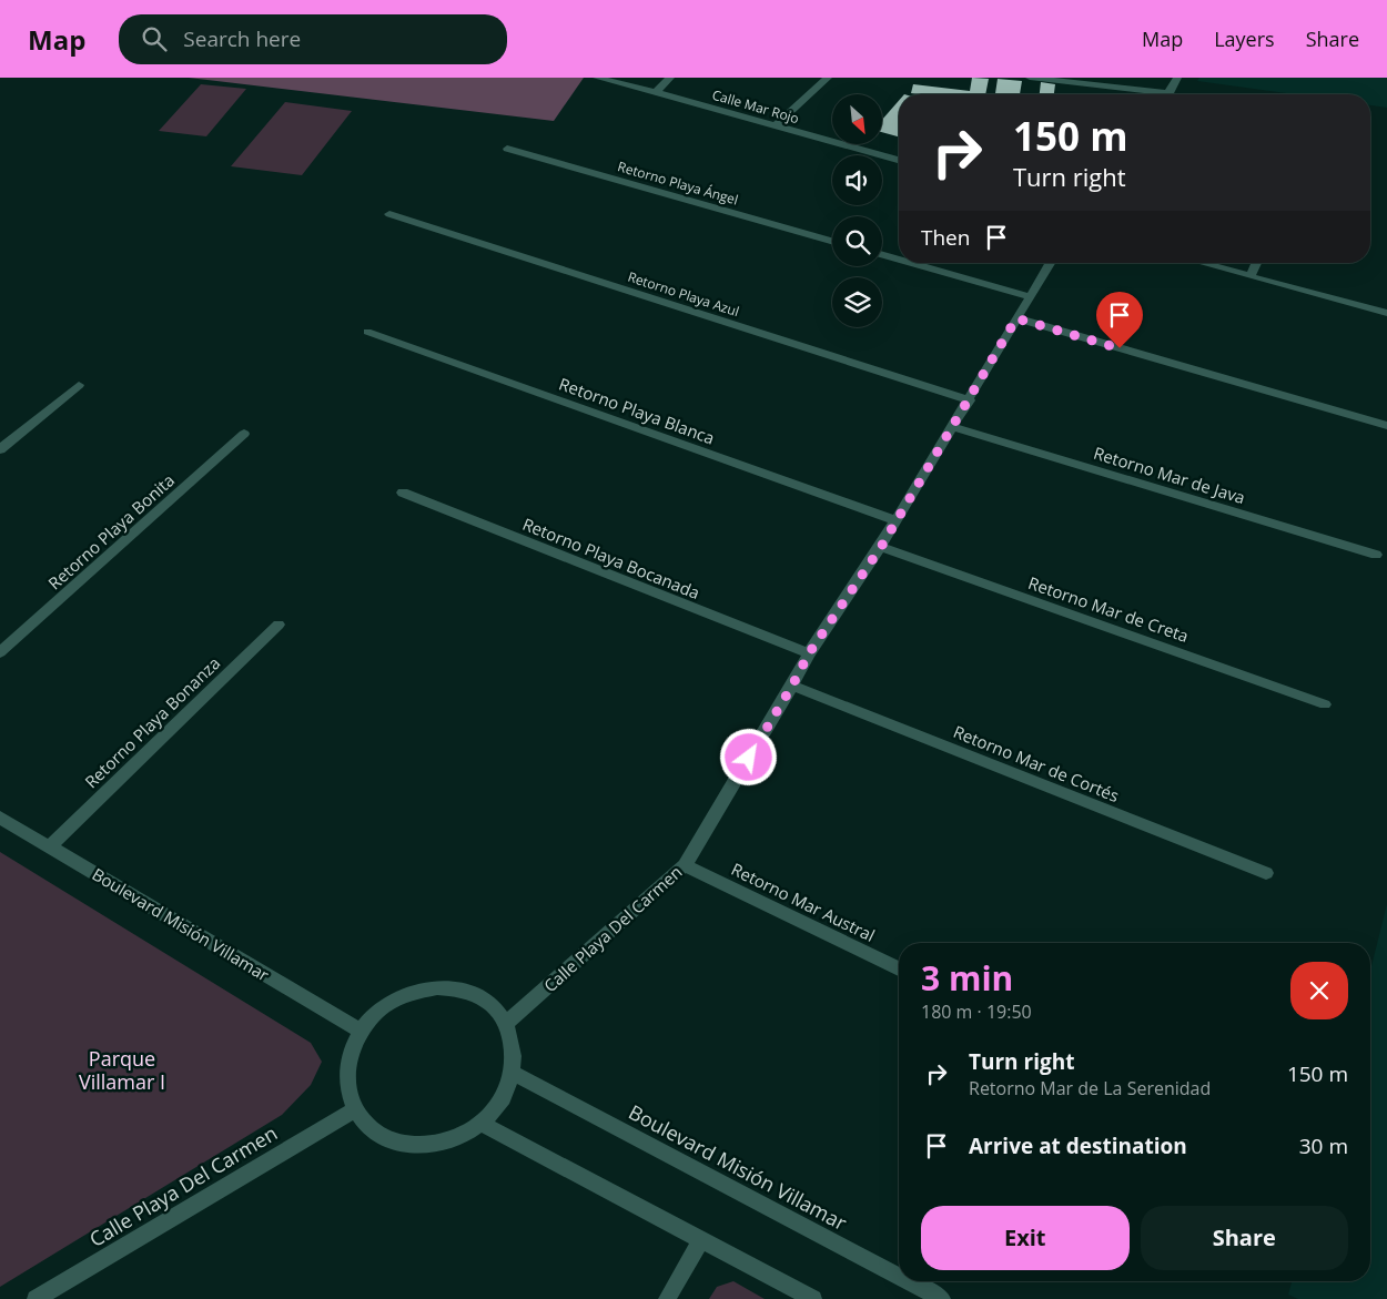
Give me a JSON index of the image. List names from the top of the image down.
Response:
{
  "streets": {
    "street": [
      "Calle Mar Rojo",
      "Retorno Playa Ángel",
      "Retorno Playa Azul",
      "Retorno Playa Blanca",
      "Retorno Mar de Java",
      "Retorno Playa Bonita",
      "Retorno Playa Bocanada",
      "Retorno Mar de Creta",
      "Retorno Playa Bonanza",
      "Retorno Mar de Cortés",
      "Retorno Mar Austral",
      "Boulevard Misión Villamar",
      "Calle Playa Del Carmen"
    ]
  },
  "crossings": [
    ["Retorno Playa Azul", "Calle Playa Del Carmen"],
    ["Retorno Playa Blanca", "Calle Playa Del Carmen"],
    ["Retorno Mar de Java", "Calle Playa Del Carmen"],
    ["Retorno Playa Bocanada", "Calle Playa Del Carmen"],
    ["Retorno Mar de Creta", "Calle Playa Del Carmen"],
    ["Retorno Playa Bonanza", "Boulevard Misión Villamar"],
    ["Retorno Mar de Cortés", "Calle Playa Del Carmen"],
    ["Retorno Mar Austral", "Calle Playa Del Carmen"],
    ["Boulevard Misión Villamar", "Calle Playa Del Carmen"]
  ],
  "parks": ["Parque Villamar I"],
  "north": "bottom right",
  "page": {
    "header": "Map",
    "search": "Search here",
    "nav": ["Map", "Layers", "Share"],
    "turn": ["150 m", "Turn right"],
    "then": "Then",
    "heading": ["3 min", "180 m · 19:50"],
    "list": [
      {
        "name": "Turn right",
        "note": "Retorno Mar de La Serenidad",
        "value": "150 m"
      },
      {
        "name": "Arrive at destination",
        "value": "30 m"
      }
    ],
    "buttons": ["Exit", "Share"]
  }
}
